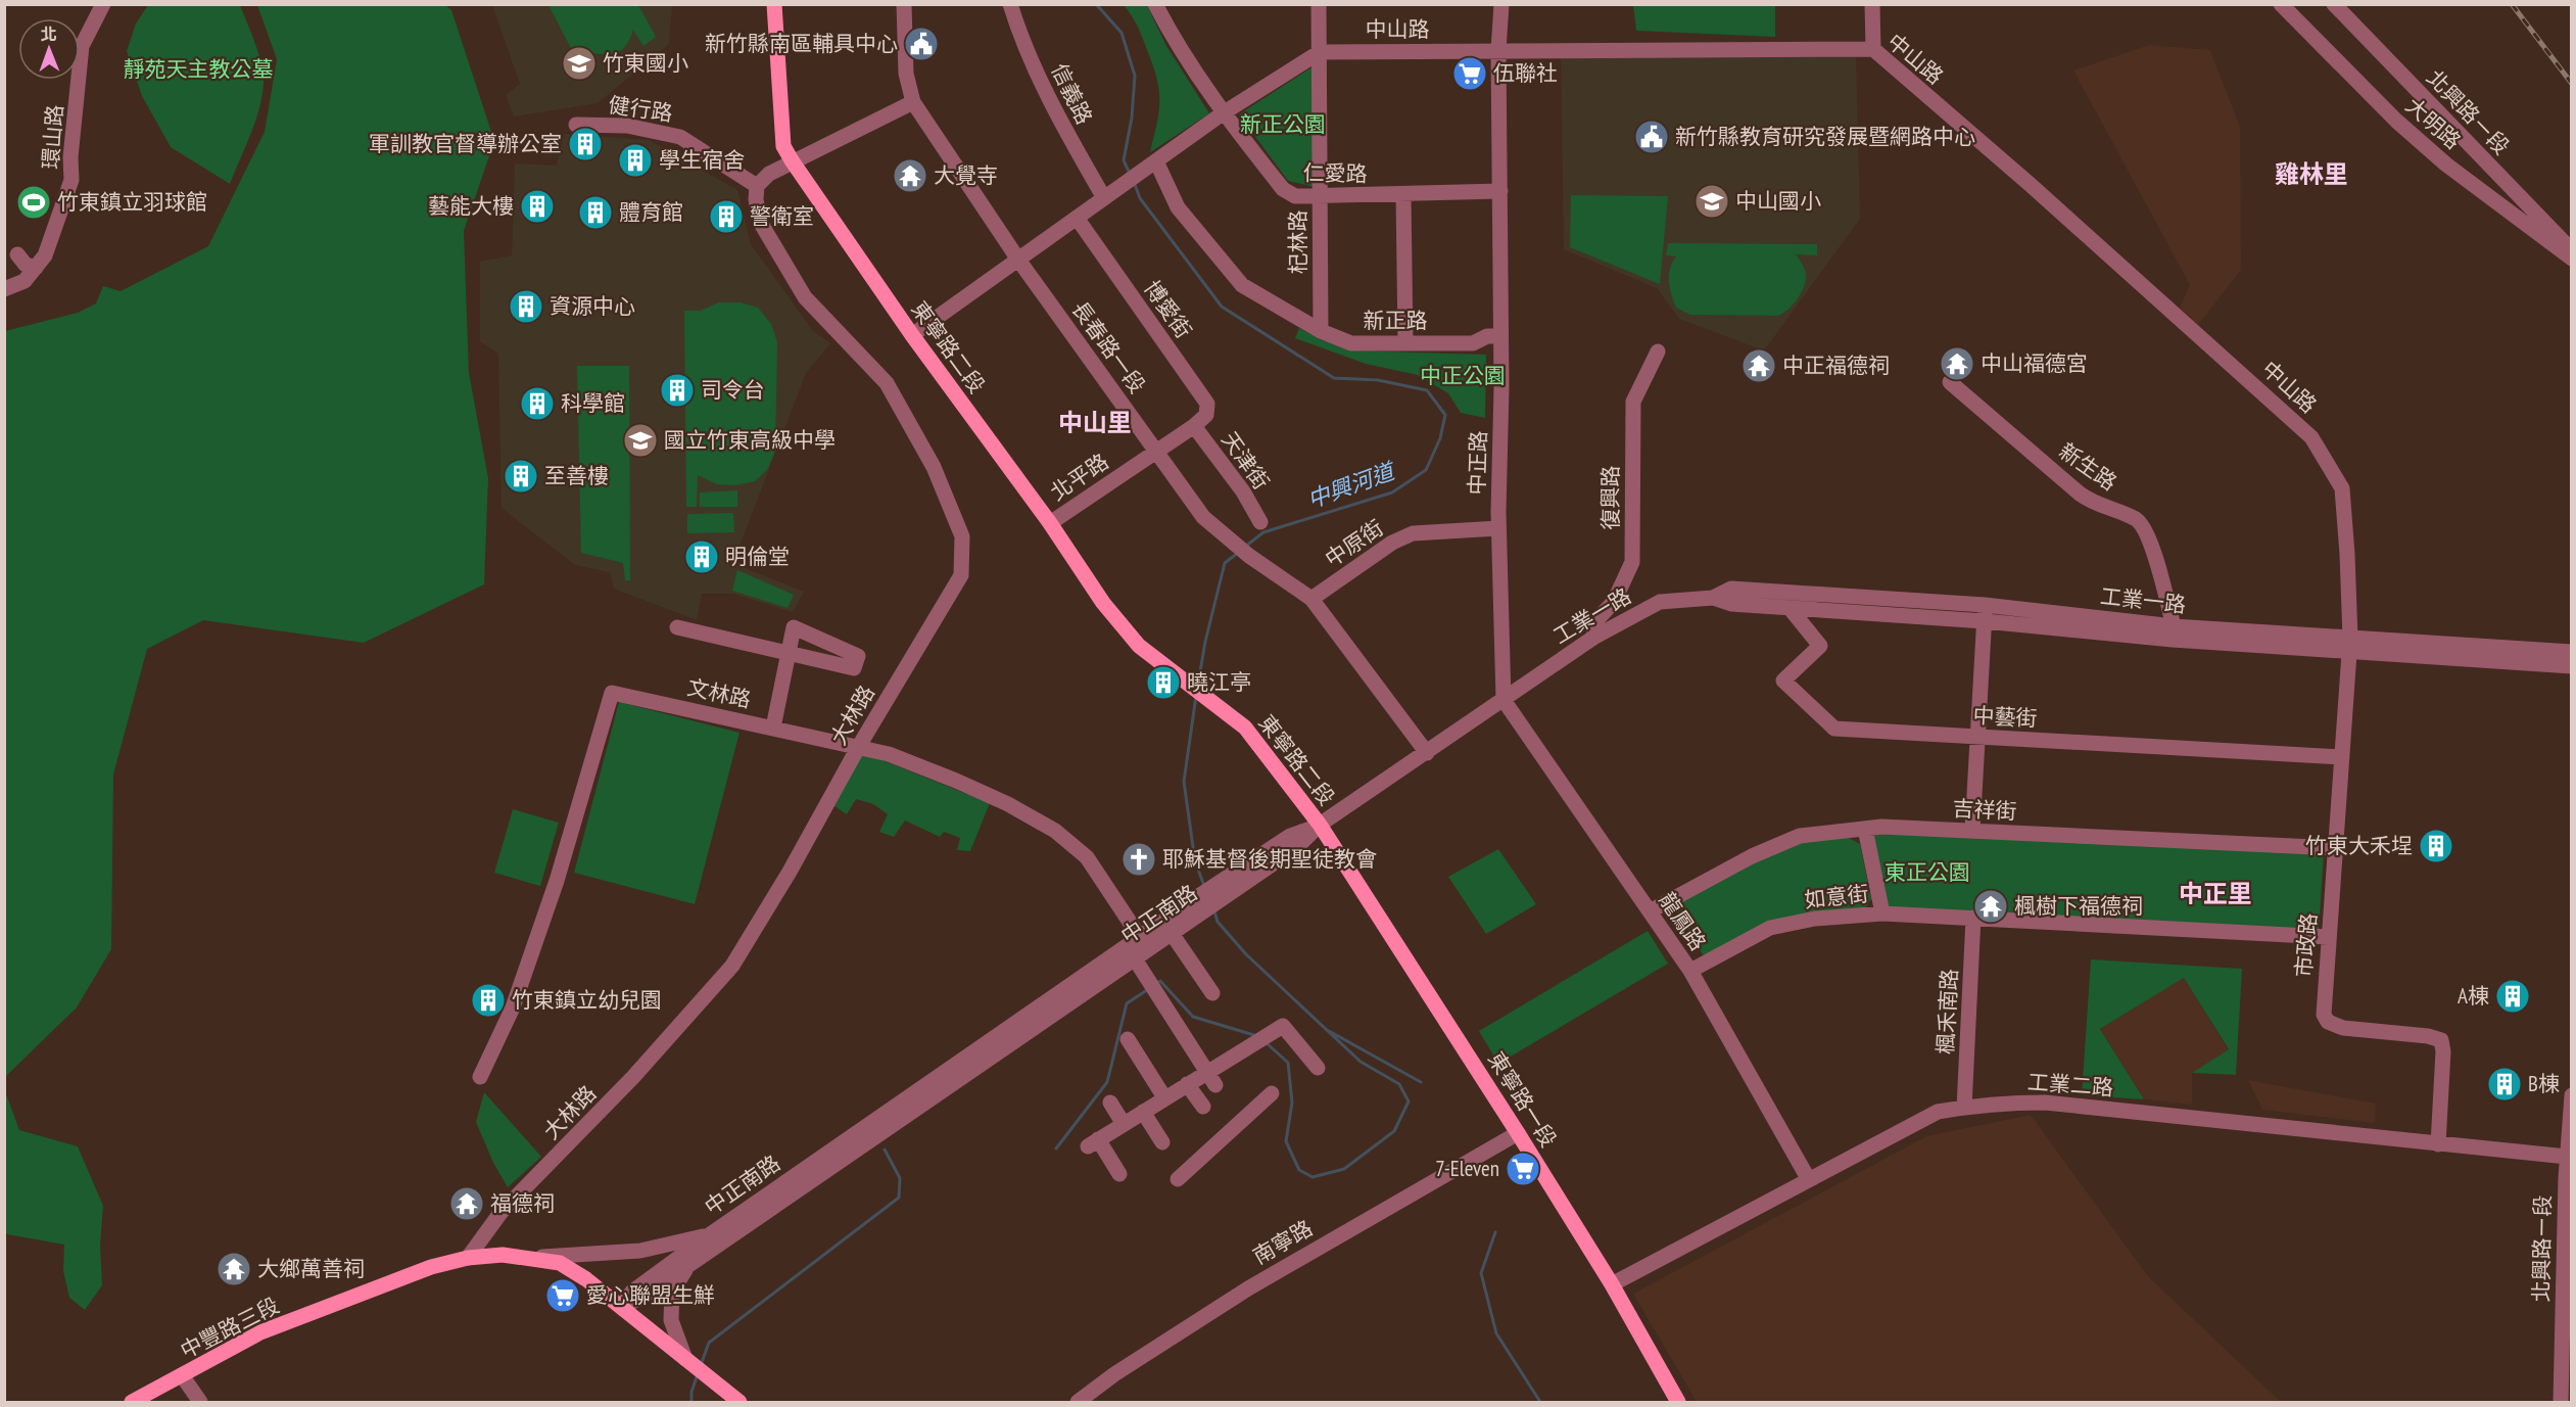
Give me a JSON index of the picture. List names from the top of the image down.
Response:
{
  "streets": {
    "main road": ["東寧路二段", "東寧路一段", "中豐路三段"],
    "street": [
      "中山路",
      "信義路",
      "健行路",
      "北興路ㄧ段",
      "大明路",
      "環山路",
      "仁愛路",
      "杞林路",
      "博愛街",
      "新正路",
      "長春路一段",
      "天津街",
      "中正路",
      "新生路",
      "北平路",
      "復興路",
      "中原街",
      "工業一路",
      "文林路",
      "大林路",
      "中藝街",
      "吉祥街",
      "如意街",
      "中正南路",
      "龍鳳路",
      "市政路",
      "楓禾南路",
      "工業二路",
      "南寧路"
    ]
  },
  "crossings": [
    ["中山路", "杞林路"],
    ["中山路", "中正路"],
    ["中山路", "工業一路"],
    ["中山路", "市政路"],
    ["健行路", "大林路"],
    ["北興路ㄧ段", "工業二路"],
    ["仁愛路", "杞林路"],
    ["仁愛路", "中正路"],
    ["杞林路", "新正路"],
    ["博愛街", "天津街"],
    ["博愛街", "北平路"],
    ["新正路", "中正路"],
    ["東寧路二段", "北平路"],
    ["東寧路二段", "中正南路"],
    ["東寧路二段", "東寧路一段"],
    ["長春路一段", "北平路"],
    ["長春路一段", "中原街"],
    ["天津街", "北平路"],
    ["中正路", "中原街"],
    ["中正路", "工業一路"],
    ["中正路", "龍鳳路"],
    ["新生路", "工業一路"],
    ["復興路", "工業一路"],
    ["工業一路", "中藝街"],
    ["工業一路", "龍鳳路"],
    ["工業一路", "市政路"],
    ["文林路", "大林路"],
    ["文林路", "中正南路"],
    ["大林路", "中豐路三段"],
    ["中藝街", "市政路"],
    ["吉祥街", "龍鳳路"],
    ["吉祥街", "市政路"],
    ["如意街", "龍鳳路"],
    ["如意街", "市政路"],
    ["如意街", "楓禾南路"],
    ["中正南路", "東寧路一段"],
    ["中正南路", "中豐路三段"],
    ["龍鳳路", "工業二路"],
    ["市政路", "工業二路"],
    ["楓禾南路", "工業二路"],
    ["工業二路", "東寧路一段"],
    ["東寧路一段", "南寧路"]
  ],
  "districts": ["雞林里", "中山里", "中正里"],
  "water": ["中興河道"],
  "parks": [
    "靜苑天主教公墓",
    "新正公園",
    "中正公園",
    "東正公園"
  ],
  "places": {
    "public building": ["新竹縣南區輔具中心", "新竹縣教育研究發展暨網路中心"],
    "school or university": ["竹東國小", "中山國小", "國立竹東高級中學"],
    "supermarket": ["伍聯社", "7-Eleven", "愛心聯盟生鮮"],
    "building": [
      "軍訓教官督導辦公室",
      "學生宿舍",
      "藝能大樓",
      "體育館",
      "警衛室",
      "資源中心",
      "司令台",
      "科學館",
      "至善樓",
      "明倫堂",
      "曉江亭",
      "竹東大禾埕",
      "A棟",
      "竹東鎮立幼兒園",
      "B棟"
    ],
    "temple": [
      "大覺寺",
      "中山福德宮",
      "中正福德祠",
      "楓樹下福德祠",
      "福德祠",
      "大鄉萬善祠"
    ],
    "sports": ["竹東鎮立羽球館"],
    "church": ["耶穌基督後期聖徒教會"]
  },
  "north": "top"
}
